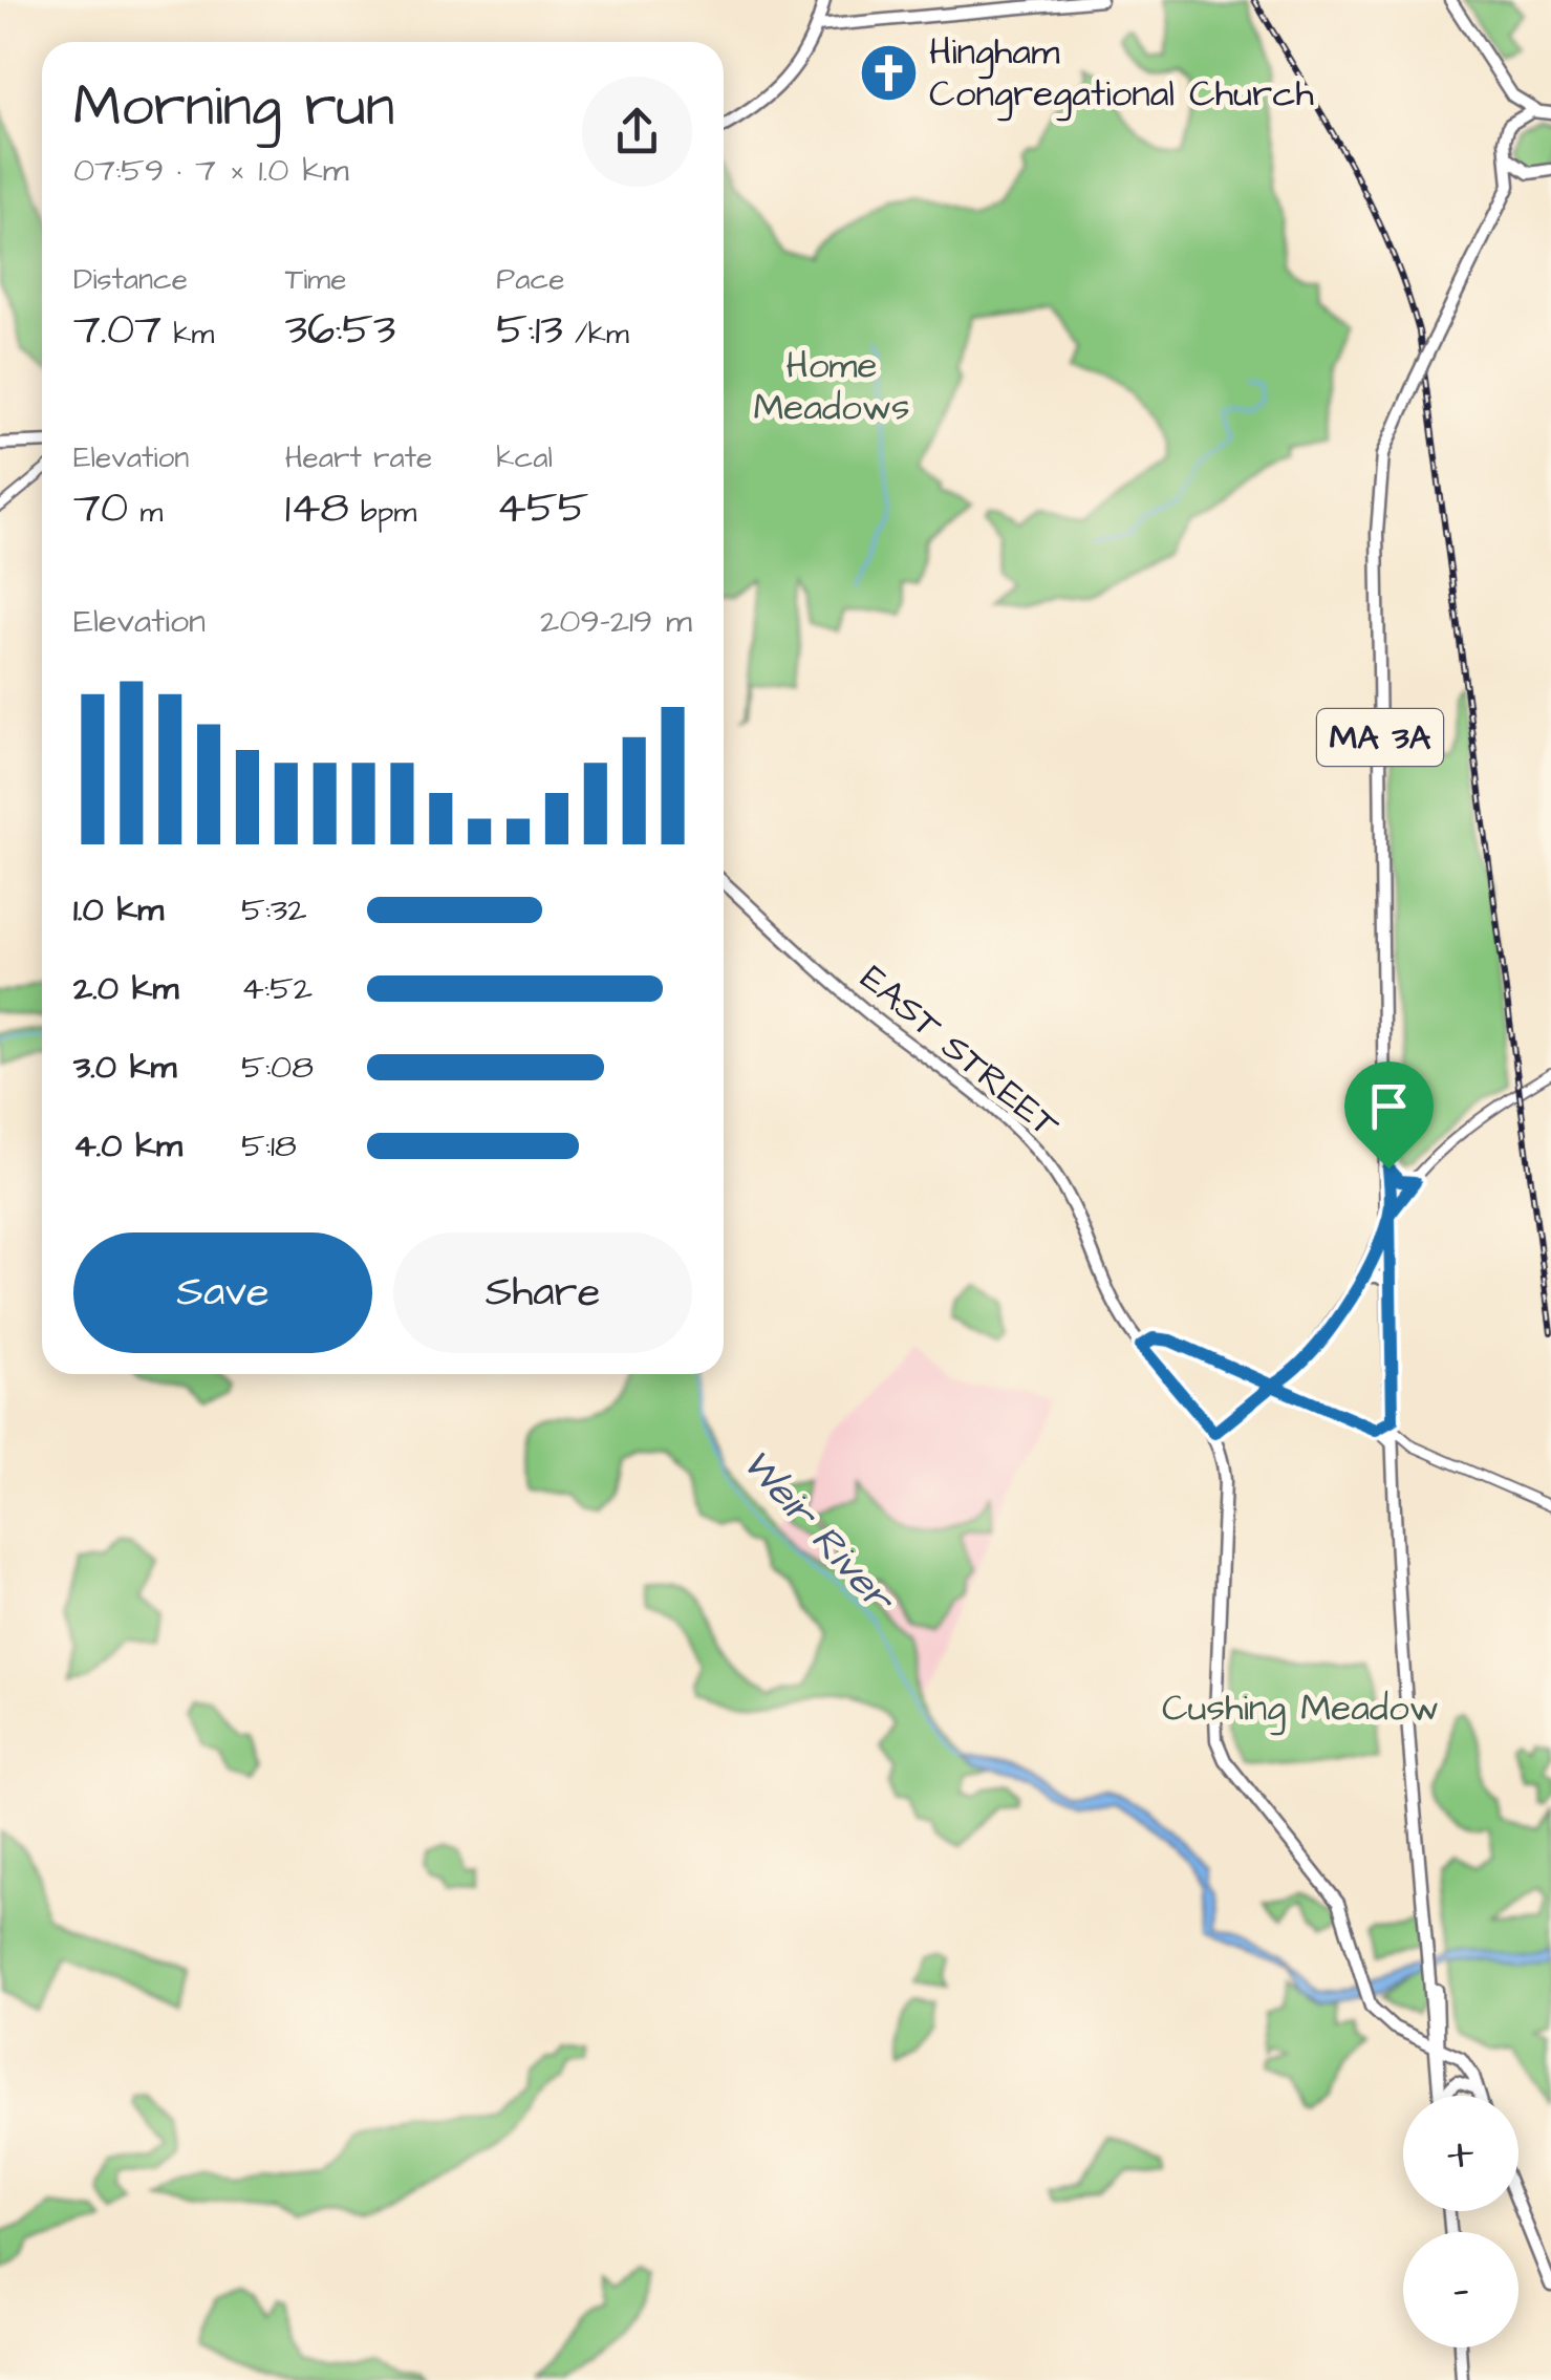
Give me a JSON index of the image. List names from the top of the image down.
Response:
{
  "streets": {
    "main road": ["MA 3A", "EAST STREET"]
  },
  "crossings": [
    ["MA 3A", "EAST STREET"]
  ],
  "water": ["Weir River"],
  "parks": ["Home Meadows", "Cushing Meadow"],
  "places": {
    "church": ["Hingham Congregational Church"]
  },
  "page": {
    "heading": ["Morning run", "07:59 · 7 × 1.0 km"],
    "stats": [
      ["Distance", "7.07 km"],
      ["Time", "36:53"],
      ["Pace", "5:13 /km"],
      ["Elevation", "70 m"],
      ["Heart rate", "148 bpm"],
      ["kcal", "455"]
    ],
    "chart": ["Elevation", "209–219 m"],
    "list": [
      {
        "name": "1.0 km",
        "note": "5:32"
      },
      {
        "name": "2.0 km",
        "note": "4:52"
      },
      {
        "name": "3.0 km",
        "note": "5:08"
      },
      {
        "name": "4.0 km",
        "note": "5:18"
      }
    ],
    "buttons": ["Save", "Share"],
    "map_buttons": ["+", "−"]
  }
}
